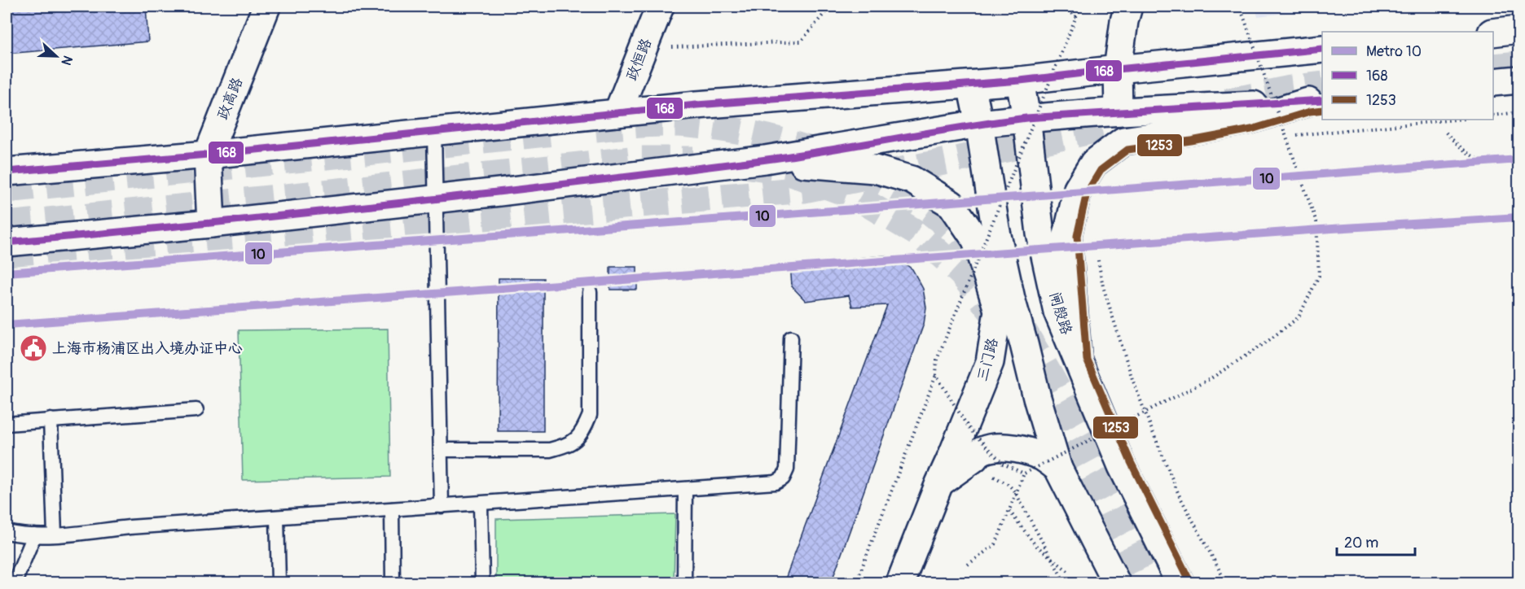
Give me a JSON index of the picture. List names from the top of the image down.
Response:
{
  "streets": {
    "main road": [
      "政恒路",
      "政高路",
      "闸殷路",
      "三门路"
    ]
  },
  "places": {
    "public building": ["上海市杨浦区出入境办证中心"]
  },
  "lines": ["transit line 168", "transit line 1253", "metro line 10"],
  "legend": ["Metro 10", "168", "1253"],
  "scale_bar": "20 m",
  "north": "right"
}
